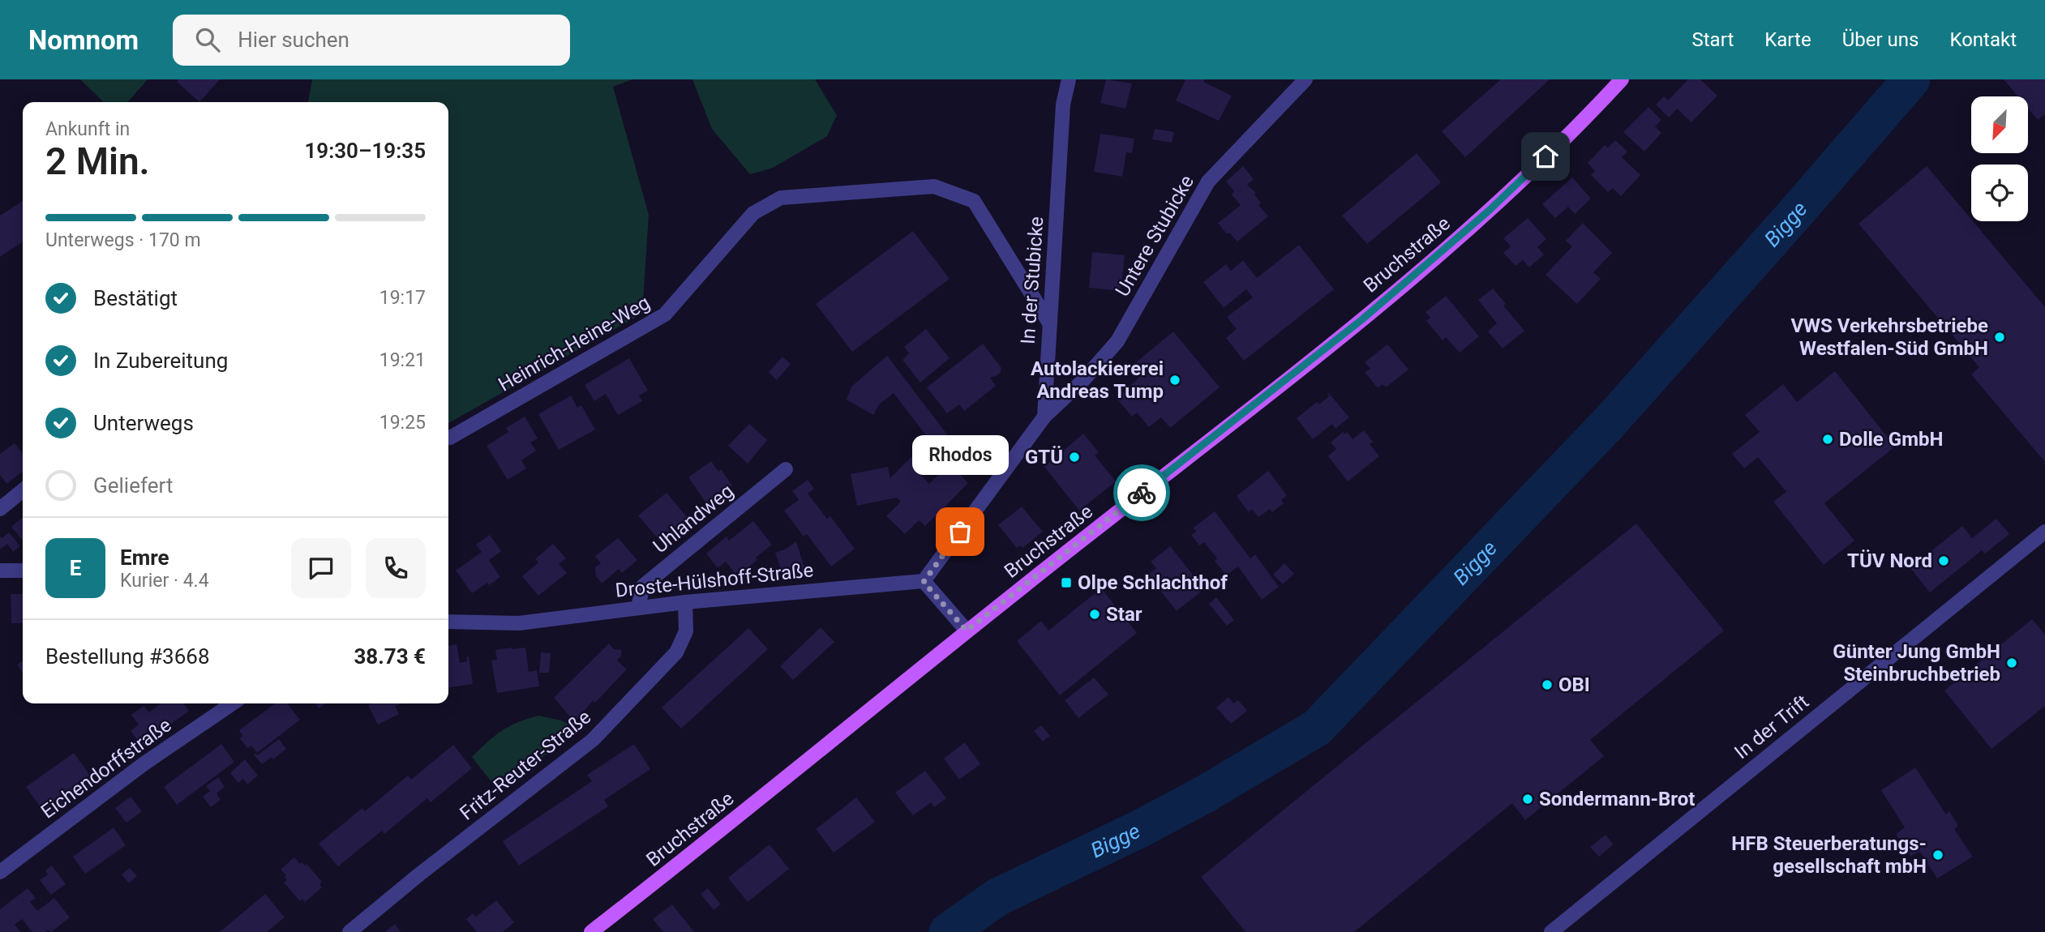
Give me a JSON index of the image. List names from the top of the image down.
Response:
{
  "streets": {
    "main road": ["Bruchstraße"],
    "street": [
      "Untere Stubicke",
      "In der Stubicke",
      "Heinrich-Heine-Weg",
      "Uhlandweg",
      "Droste-Hülshoff-Straße",
      "In der Trift",
      "Fritz-Reuter-Straße",
      "Eichendorffstraße"
    ]
  },
  "crossings": [
    ["Untere Stubicke", "In der Stubicke"],
    ["In der Stubicke", "Heinrich-Heine-Weg"],
    ["Uhlandweg", "Droste-Hülshoff-Straße"],
    ["Droste-Hülshoff-Straße", "Fritz-Reuter-Straße"]
  ],
  "water": ["Bigge"],
  "places": {
    "other": [
      "VWS Verkehrsbetriebe Westfalen-Süd GmbH",
      "Autolackiererei Andreas Tump",
      "Dolle GmbH",
      "GTÜ",
      "Rhodos",
      "TÜV Nord",
      "Star",
      "Günter Jung GmbH Steinbruchbetrieb",
      "OBI",
      "Sondermann-Brot",
      "HFB Steuerberatungs- gesellschaft mbH"
    ],
    "transit": ["Olpe Schlachthof"]
  },
  "north": "bottom left",
  "page": {
    "header": "Nomnom",
    "search": "Hier suchen",
    "nav": [
      "Start",
      "Karte",
      "Über uns",
      "Kontakt"
    ],
    "heading": ["2 Min.", "Ankunft in", "19:30–19:35"],
    "panel": [
      "Emre",
      "Kurier · 4.4",
      "Bestellung #3668",
      "38.73 €"
    ],
    "bar": "Unterwegs · 170 m",
    "list": [
      ["Bestätigt", "19:17"],
      ["In Zubereitung", "19:21"],
      ["Unterwegs", "19:25"],
      "Geliefert"
    ],
    "bubble": "Rhodos",
    "round": "E"
  }
}
